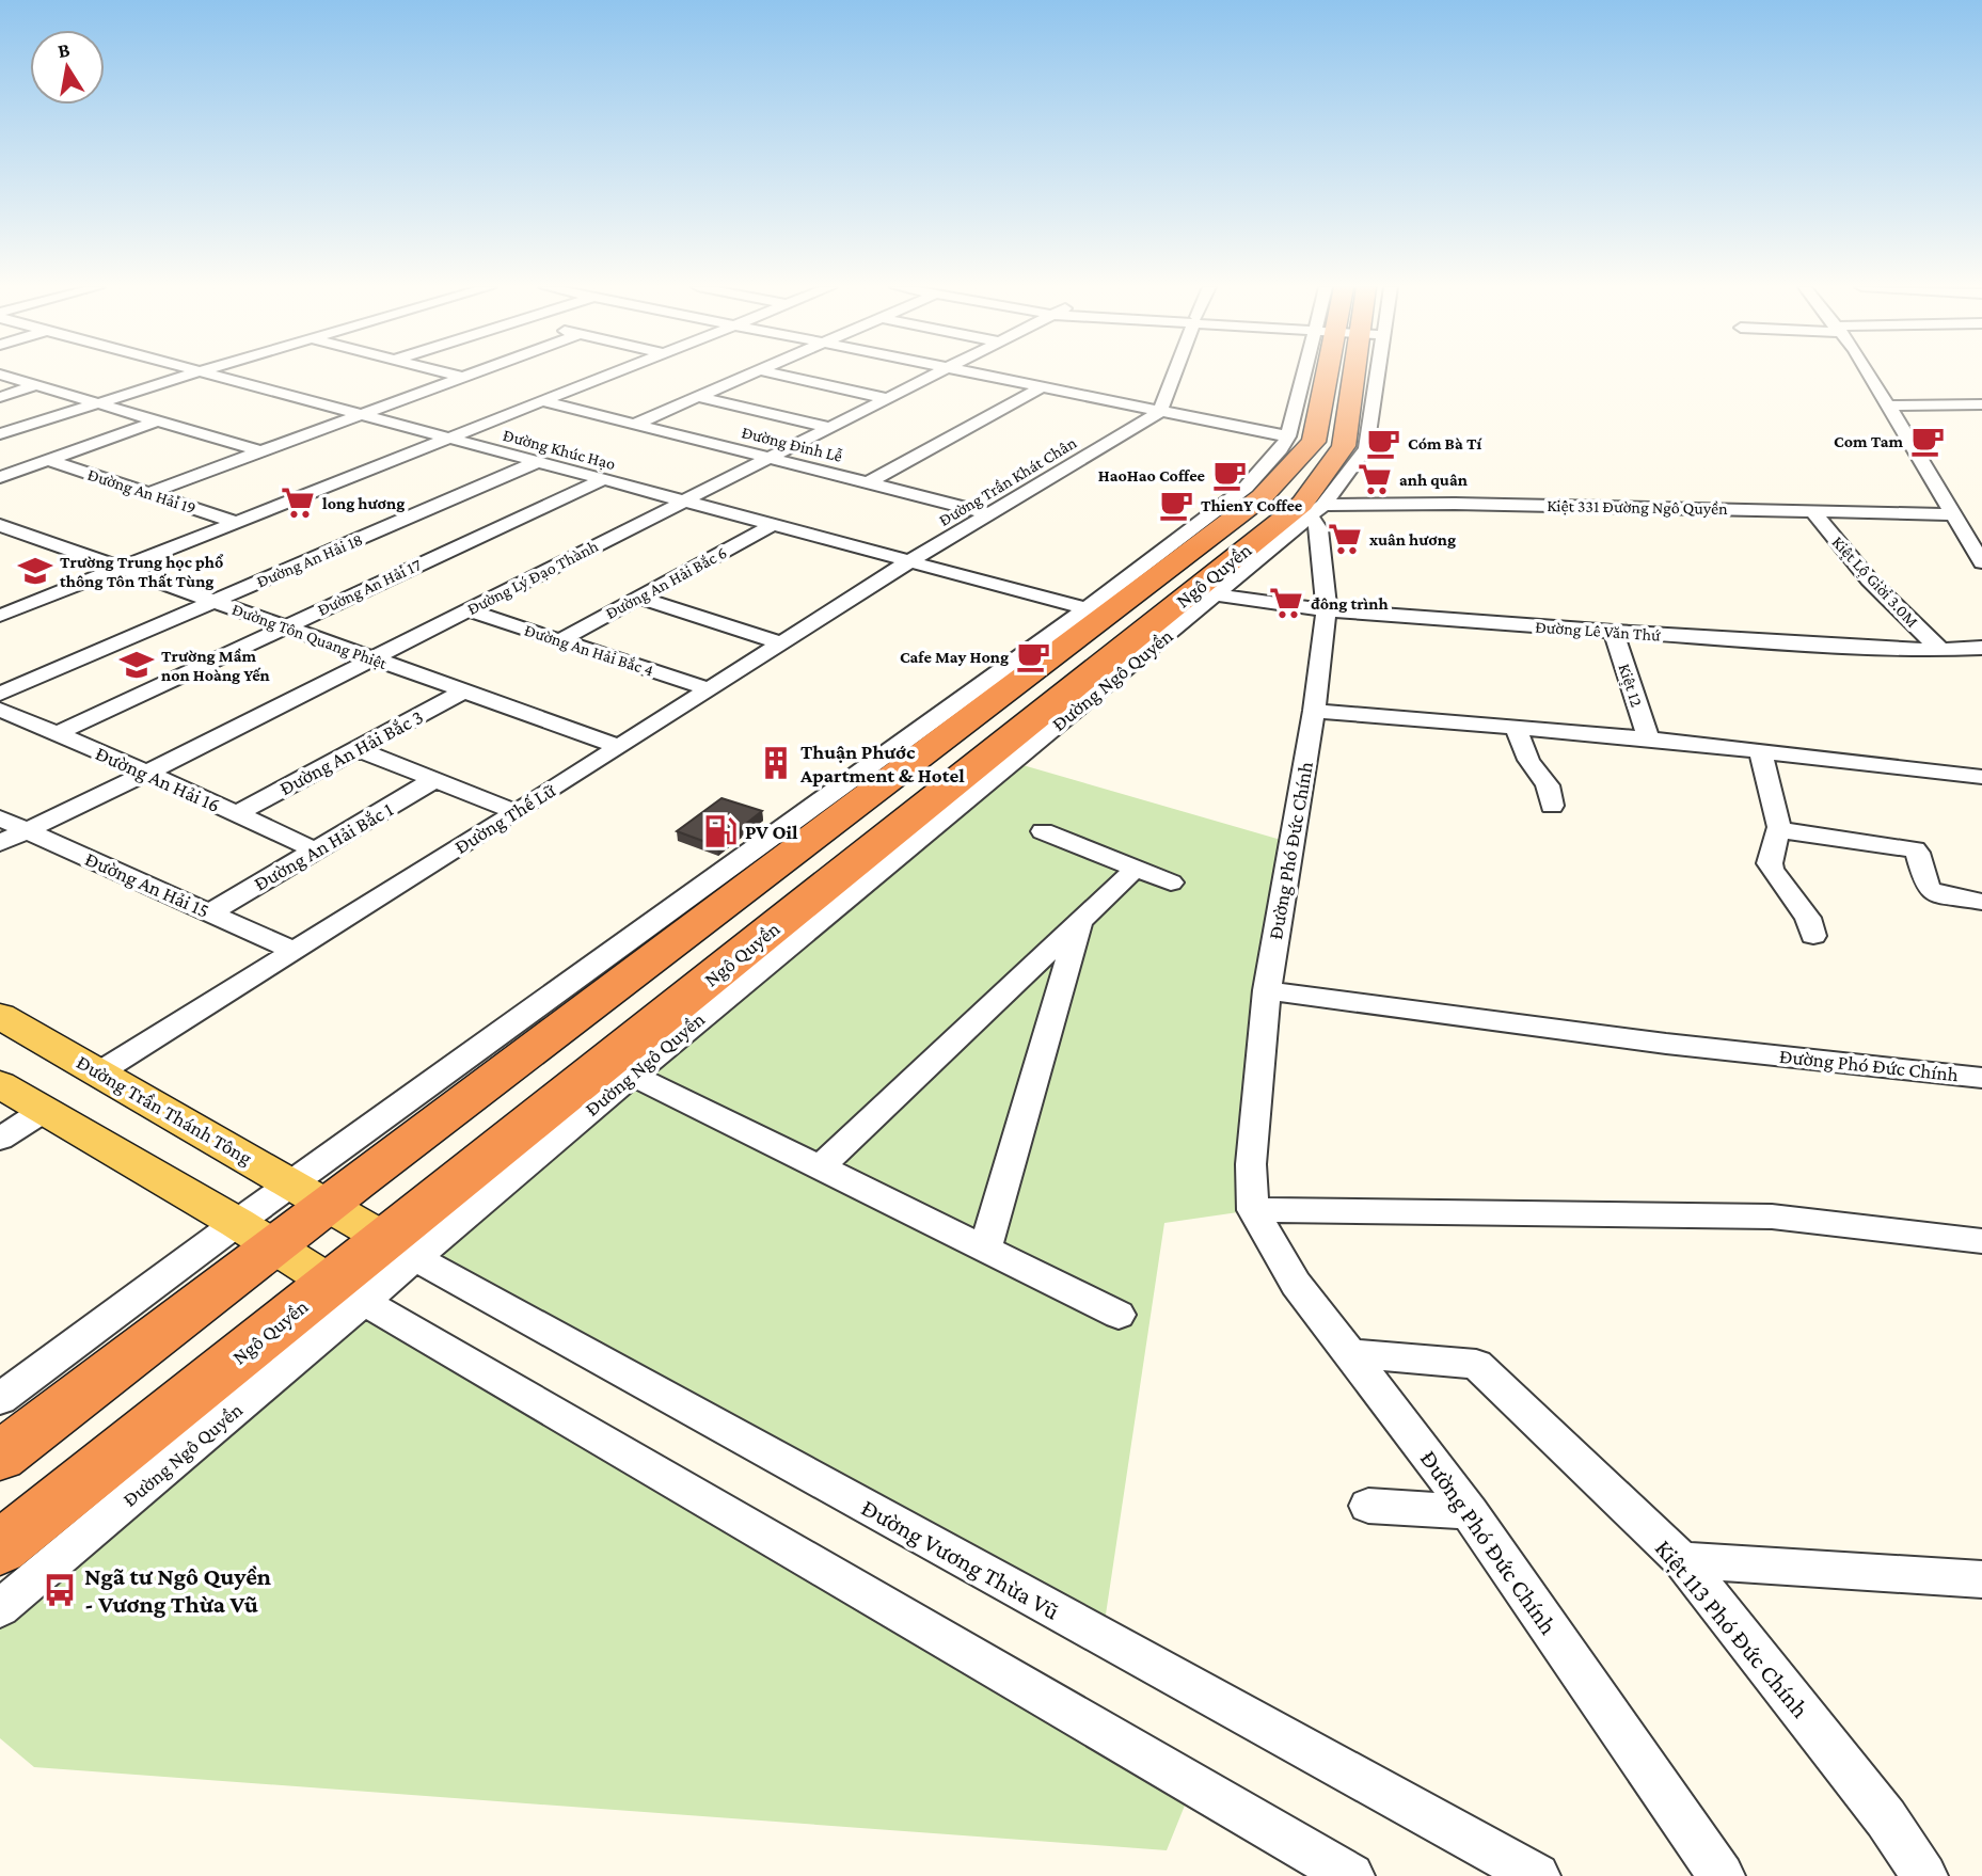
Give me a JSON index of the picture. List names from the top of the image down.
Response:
{
  "streets": {
    "highway": ["Ngô Quyền"],
    "main road": ["Đường Trần Thánh Tông"],
    "street": [
      "Đường Đinh Lễ",
      "Đường Khúc Hạo",
      "Đường Trần Khát Chân",
      "Đường An Hải 19",
      "Kiệt 331 Đường Ngô Quyền",
      "Đường An Hải 18",
      "Đường Lý Đạo Thành",
      "Kiệt Lộ Giời 3.0M",
      "Đường An Hải Bắc 6",
      "Đường An Hải 17",
      "Đường Lê Văn Thứ",
      "Đường Tôn Quang Phiệt",
      "Đường An Hải Bắc 4",
      "Đường Ngô Quyền",
      "Kiệt 12",
      "Đường An Hải Bắc 3",
      "Đường An Hải 16",
      "Đường Thế Lữ",
      "Đường An Hải Bắc 1",
      "Đường Phó Đức Chính",
      "Đường An Hải 15",
      "Đường Vương Thừa Vũ",
      "Kiệt 113 Phó Đức Chính"
    ]
  },
  "crossings": [
    ["Đường Đinh Lễ", "Đường Trần Khát Chân"],
    ["Đường Đinh Lễ", "Đường Lý Đạo Thành"],
    ["Đường Khúc Hạo", "Đường Trần Khát Chân"],
    ["Đường Khúc Hạo", "Đường An Hải 18"],
    ["Đường Khúc Hạo", "Ngô Quyền"],
    ["Đường Khúc Hạo", "Đường Lý Đạo Thành"],
    ["Đường Khúc Hạo", "Đường An Hải Bắc 6"],
    ["Đường Khúc Hạo", "Đường An Hải 17"],
    ["Đường Khúc Hạo", "Đường Thế Lữ"],
    ["Đường Trần Khát Chân", "Đường Thế Lữ"],
    ["Kiệt 331 Đường Ngô Quyền", "Ngô Quyền"],
    ["Kiệt 331 Đường Ngô Quyền", "Kiệt Lộ Giời 3.0M"],
    ["Kiệt 331 Đường Ngô Quyền", "Đường Ngô Quyền"],
    ["Kiệt 331 Đường Ngô Quyền", "Đường Phó Đức Chính"],
    ["Đường An Hải 18", "Đường Tôn Quang Phiệt"],
    ["Ngô Quyền", "Đường Ngô Quyền"],
    ["Ngô Quyền", "Đường Phó Đức Chính"],
    ["Ngô Quyền", "Đường Trần Thánh Tông"],
    ["Ngô Quyền", "Đường Vương Thừa Vũ"],
    ["Đường Lý Đạo Thành", "Đường Tôn Quang Phiệt"],
    ["Đường Lý Đạo Thành", "Đường An Hải Bắc 4"],
    ["Đường Lý Đạo Thành", "Đường An Hải 16"],
    ["Đường Lý Đạo Thành", "Đường An Hải 15"],
    ["Kiệt Lộ Giời 3.0M", "Đường Lê Văn Thứ"],
    ["Đường An Hải Bắc 6", "Đường An Hải Bắc 4"],
    ["Đường An Hải 17", "Đường Tôn Quang Phiệt"],
    ["Đường An Hải 17", "Đường An Hải 16"],
    ["Đường Lê Văn Thứ", "Đường Ngô Quyền"],
    ["Đường Lê Văn Thứ", "Kiệt 12"],
    ["Đường Lê Văn Thứ", "Đường Phó Đức Chính"],
    ["Đường Tôn Quang Phiệt", "Đường An Hải Bắc 3"],
    ["Đường Tôn Quang Phiệt", "Đường Thế Lữ"],
    ["Đường An Hải Bắc 4", "Đường Thế Lữ"],
    ["Đường Ngô Quyền", "Đường Phó Đức Chính"],
    ["Đường Ngô Quyền", "Đường Trần Thánh Tông"],
    ["Đường Ngô Quyền", "Đường Vương Thừa Vũ"],
    ["Đường An Hải Bắc 3", "Đường An Hải 16"],
    ["Đường An Hải 16", "Đường An Hải Bắc 1"],
    ["Đường Thế Lữ", "Đường An Hải 15"],
    ["Đường Thế Lữ", "Đường Trần Thánh Tông"],
    ["Đường An Hải Bắc 1", "Đường An Hải 15"],
    ["Đường Phó Đức Chính", "Kiệt 113 Phó Đức Chính"],
    ["Đường Trần Thánh Tông", "Đường Vương Thừa Vũ"]
  ],
  "places": {
    "cafe": [
      "Com Tam",
      "Cóm Bà Tí",
      "HaoHao Coffee",
      "ThienY Coffee",
      "Cafe May Hong"
    ],
    "supermarket": [
      "anh quân",
      "long hương",
      "xuân hương",
      "đông trình"
    ],
    "school or university": ["Trường Trung học phổ thông Tôn Thất Tùng", "Trường Mầm non Hoàng Yến"],
    "building": ["Thuận Phước Apartment & Hotel"],
    "fuel station": ["PV Oil"],
    "bus stop": ["Ngã tư Ngô Quyền - Vương Thừa Vũ"]
  },
  "north": "top"
}
